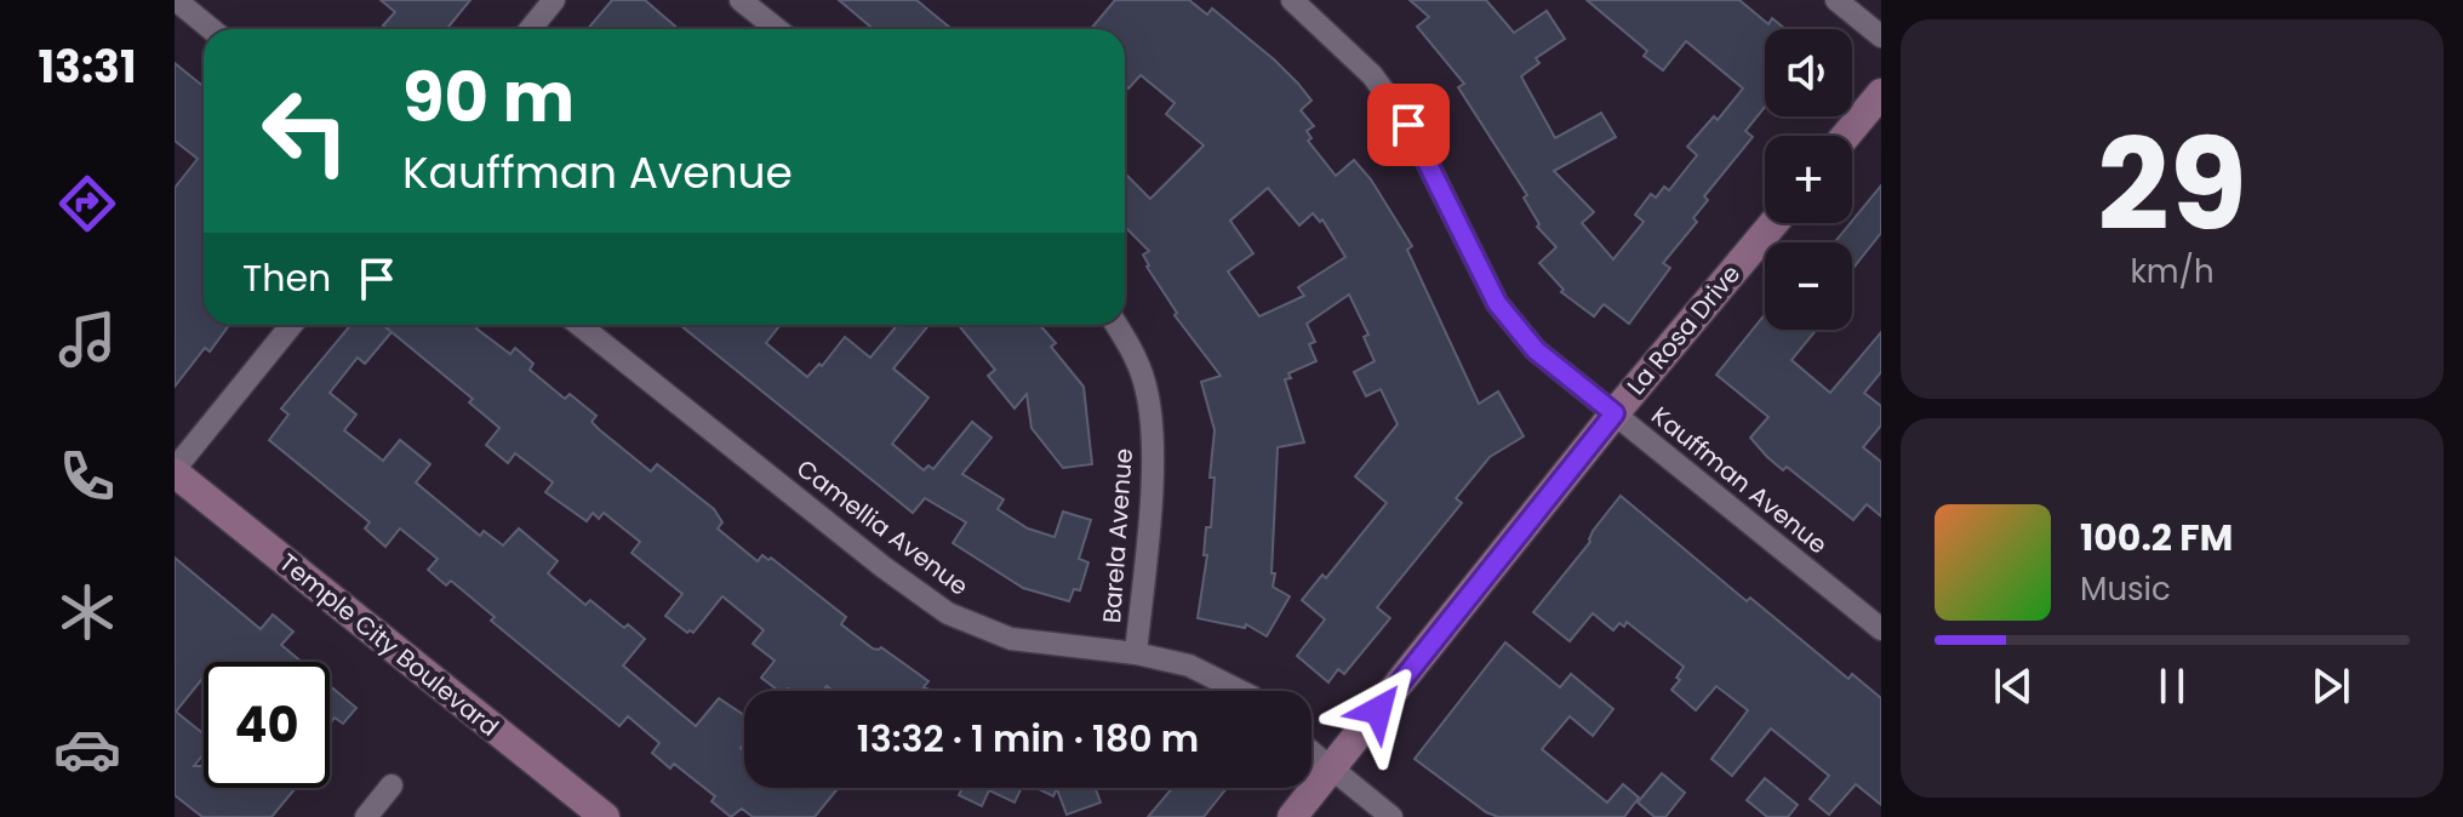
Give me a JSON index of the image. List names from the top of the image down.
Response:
{
  "streets": {
    "street": [
      "La Rosa Drive",
      "Kauffman Avenue",
      "Camellia Avenue",
      "Barela Avenue",
      "Temple City Boulevard"
    ]
  },
  "crossings": [
    ["La Rosa Drive", "Kauffman Avenue"],
    ["Camellia Avenue", "Barela Avenue"]
  ],
  "page": {
    "tabs": "13:31",
    "tile": ["29", "km/h"],
    "map_buttons": ["+", "−"],
    "turn": ["90 m", "Kauffman Avenue"],
    "then": "Then",
    "song": ["100.2 FM", "Music"],
    "limit": "40",
    "trip": "13:32 · 1 min · 180 m"
  }
}
